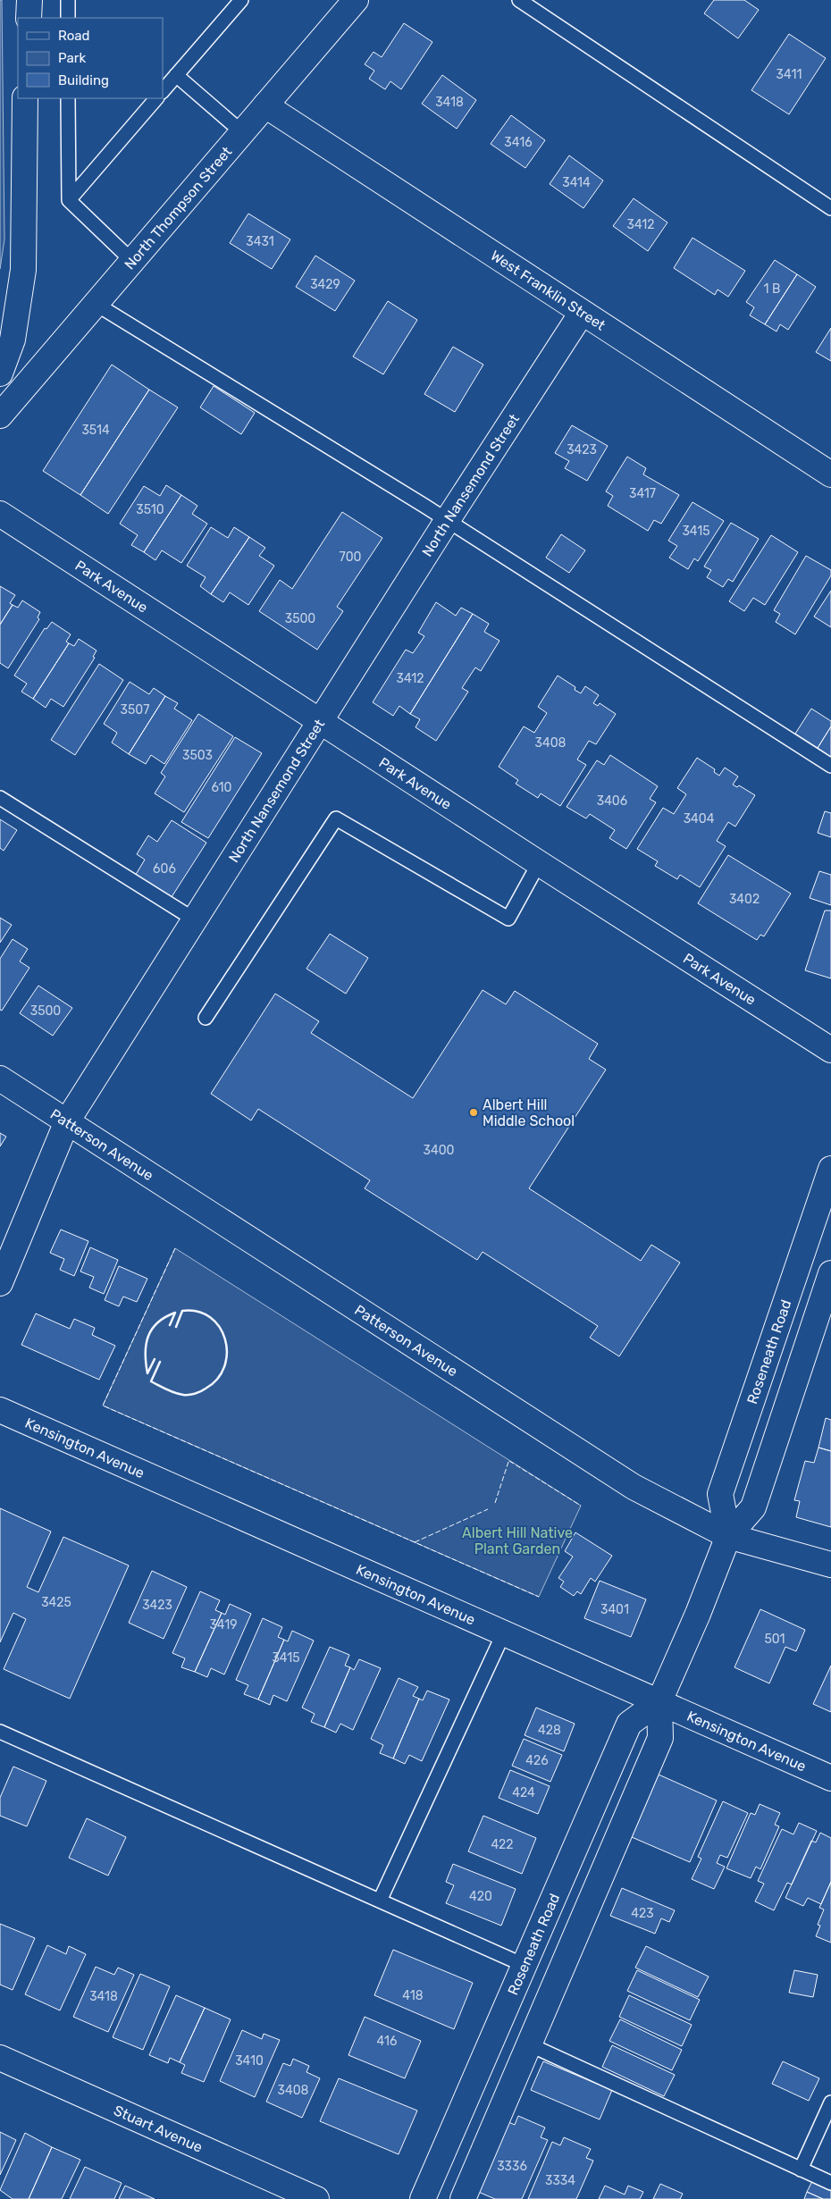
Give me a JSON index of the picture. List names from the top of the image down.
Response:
{
  "streets": {
    "main road": [
      "North Thompson Street",
      "West Franklin Street",
      "North Nansemond Street",
      "Park Avenue",
      "Patterson Avenue",
      "Roseneath Road",
      "Kensington Avenue",
      "Stuart Avenue"
    ]
  },
  "crossings": [
    ["North Thompson Street", "West Franklin Street"],
    ["West Franklin Street", "North Nansemond Street"],
    ["North Nansemond Street", "Park Avenue"],
    ["North Nansemond Street", "Patterson Avenue"],
    ["Patterson Avenue", "Roseneath Road"],
    ["Roseneath Road", "Kensington Avenue"]
  ],
  "parks": ["Albert Hill Native Plant Garden"],
  "places": ["Albert Hill Middle School"],
  "house_numbers": [
    "3411",
    "3418",
    "3416",
    "3414",
    "3412",
    "3431",
    "3429",
    "1 B",
    "3514",
    "3423",
    "3417",
    "3510",
    "3415",
    "700",
    "3500",
    "3412",
    "3507",
    "3408",
    "3503",
    "610",
    "3406",
    "3404",
    "606",
    "3402",
    "3500",
    "3400",
    "3425",
    "3423",
    "3401",
    "3419",
    "501",
    "3415",
    "428",
    "426",
    "424",
    "422",
    "420",
    "423",
    "418",
    "3418",
    "416",
    "3410",
    "3408",
    "3336",
    "3334"
  ],
  "legend": ["Road", "Park", "Building"]
}
